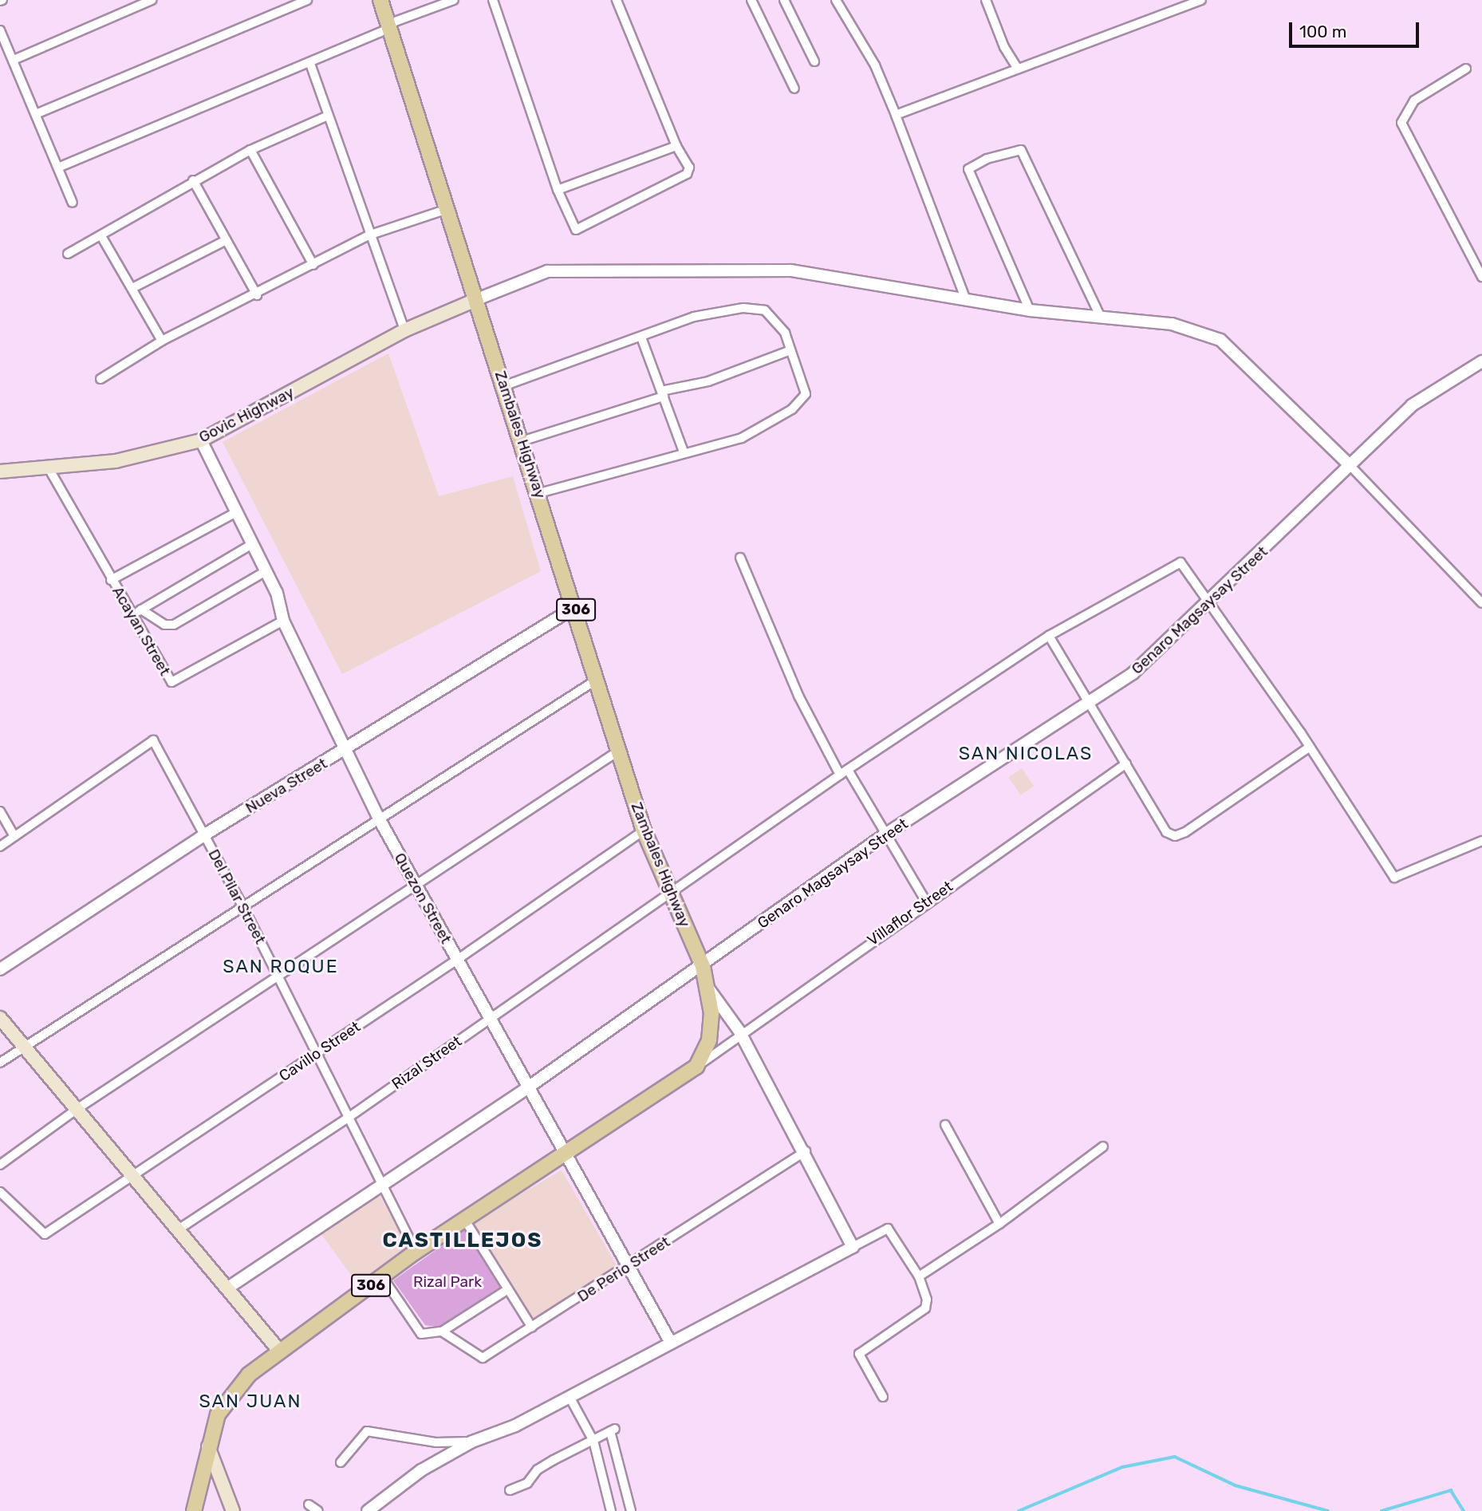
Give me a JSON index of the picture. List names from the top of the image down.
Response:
{
  "streets": {
    "main road": ["Govic Highway", "Zambales Highway", "306"],
    "street": [
      "Genaro Magsaysay Street",
      "Acayan Street",
      "Nueva Street",
      "Del Pilar Street",
      "Quezon Street",
      "Villaflor Street",
      "Cavillo Street",
      "Rizal Street",
      "De Perio Street"
    ]
  },
  "crossings": [
    ["Govic Highway", "Zambales Highway"],
    ["Govic Highway", "Acayan Street"],
    ["Govic Highway", "Quezon Street"],
    ["Zambales Highway", "306"],
    ["Zambales Highway", "Genaro Magsaysay Street"],
    ["Zambales Highway", "Nueva Street"],
    ["Zambales Highway", "Villaflor Street"],
    ["Zambales Highway", "Cavillo Street"],
    ["Zambales Highway", "Rizal Street"],
    ["306", "Del Pilar Street"],
    ["306", "Quezon Street"],
    ["306", "Villaflor Street"],
    ["Genaro Magsaysay Street", "Del Pilar Street"],
    ["Genaro Magsaysay Street", "Quezon Street"],
    ["Genaro Magsaysay Street", "Rizal Street"],
    ["Acayan Street", "Quezon Street"],
    ["Nueva Street", "Del Pilar Street"],
    ["Nueva Street", "Quezon Street"],
    ["Del Pilar Street", "Cavillo Street"],
    ["Del Pilar Street", "Rizal Street"],
    ["Quezon Street", "Cavillo Street"],
    ["Quezon Street", "Rizal Street"],
    ["Quezon Street", "De Perio Street"]
  ],
  "districts": [
    "SAN NICOLAS",
    "SAN ROQUE",
    "CASTILLEJOS",
    "SAN JUAN"
  ],
  "parks": ["Rizal Park"],
  "scale_bar": "100 m"
}
